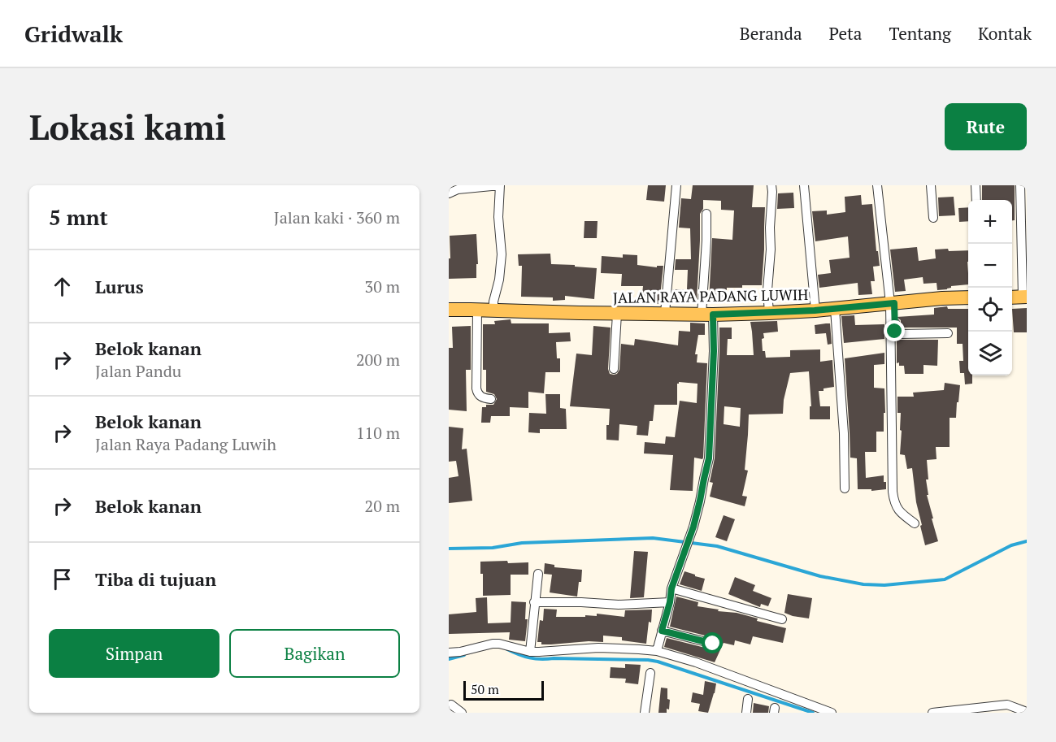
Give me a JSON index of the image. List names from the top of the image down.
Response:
{
  "streets": {
    "main road": ["JALAN RAYA PADANG LUWIH"]
  },
  "scale_bar": "50 m",
  "page": {
    "header": "Gridwalk",
    "nav": [
      "Beranda",
      "Peta",
      "Tentang",
      "Kontak"
    ],
    "buttons": [
      "Rute",
      ["Simpan", "Bagikan"]
    ],
    "title": "Lokasi kami",
    "heading": ["5 mnt", "Jalan kaki · 360 m"],
    "map_buttons": ["+", "−"],
    "list": [
      ["Lurus", "30 m"],
      ["Belok kanan", "Jalan Pandu", "200 m"],
      ["Belok kanan", "Jalan Raya Padang Luwih", "110 m"],
      ["Belok kanan", "20 m"],
      "Tiba di tujuan"
    ],
    "scale": "50 m"
  }
}
